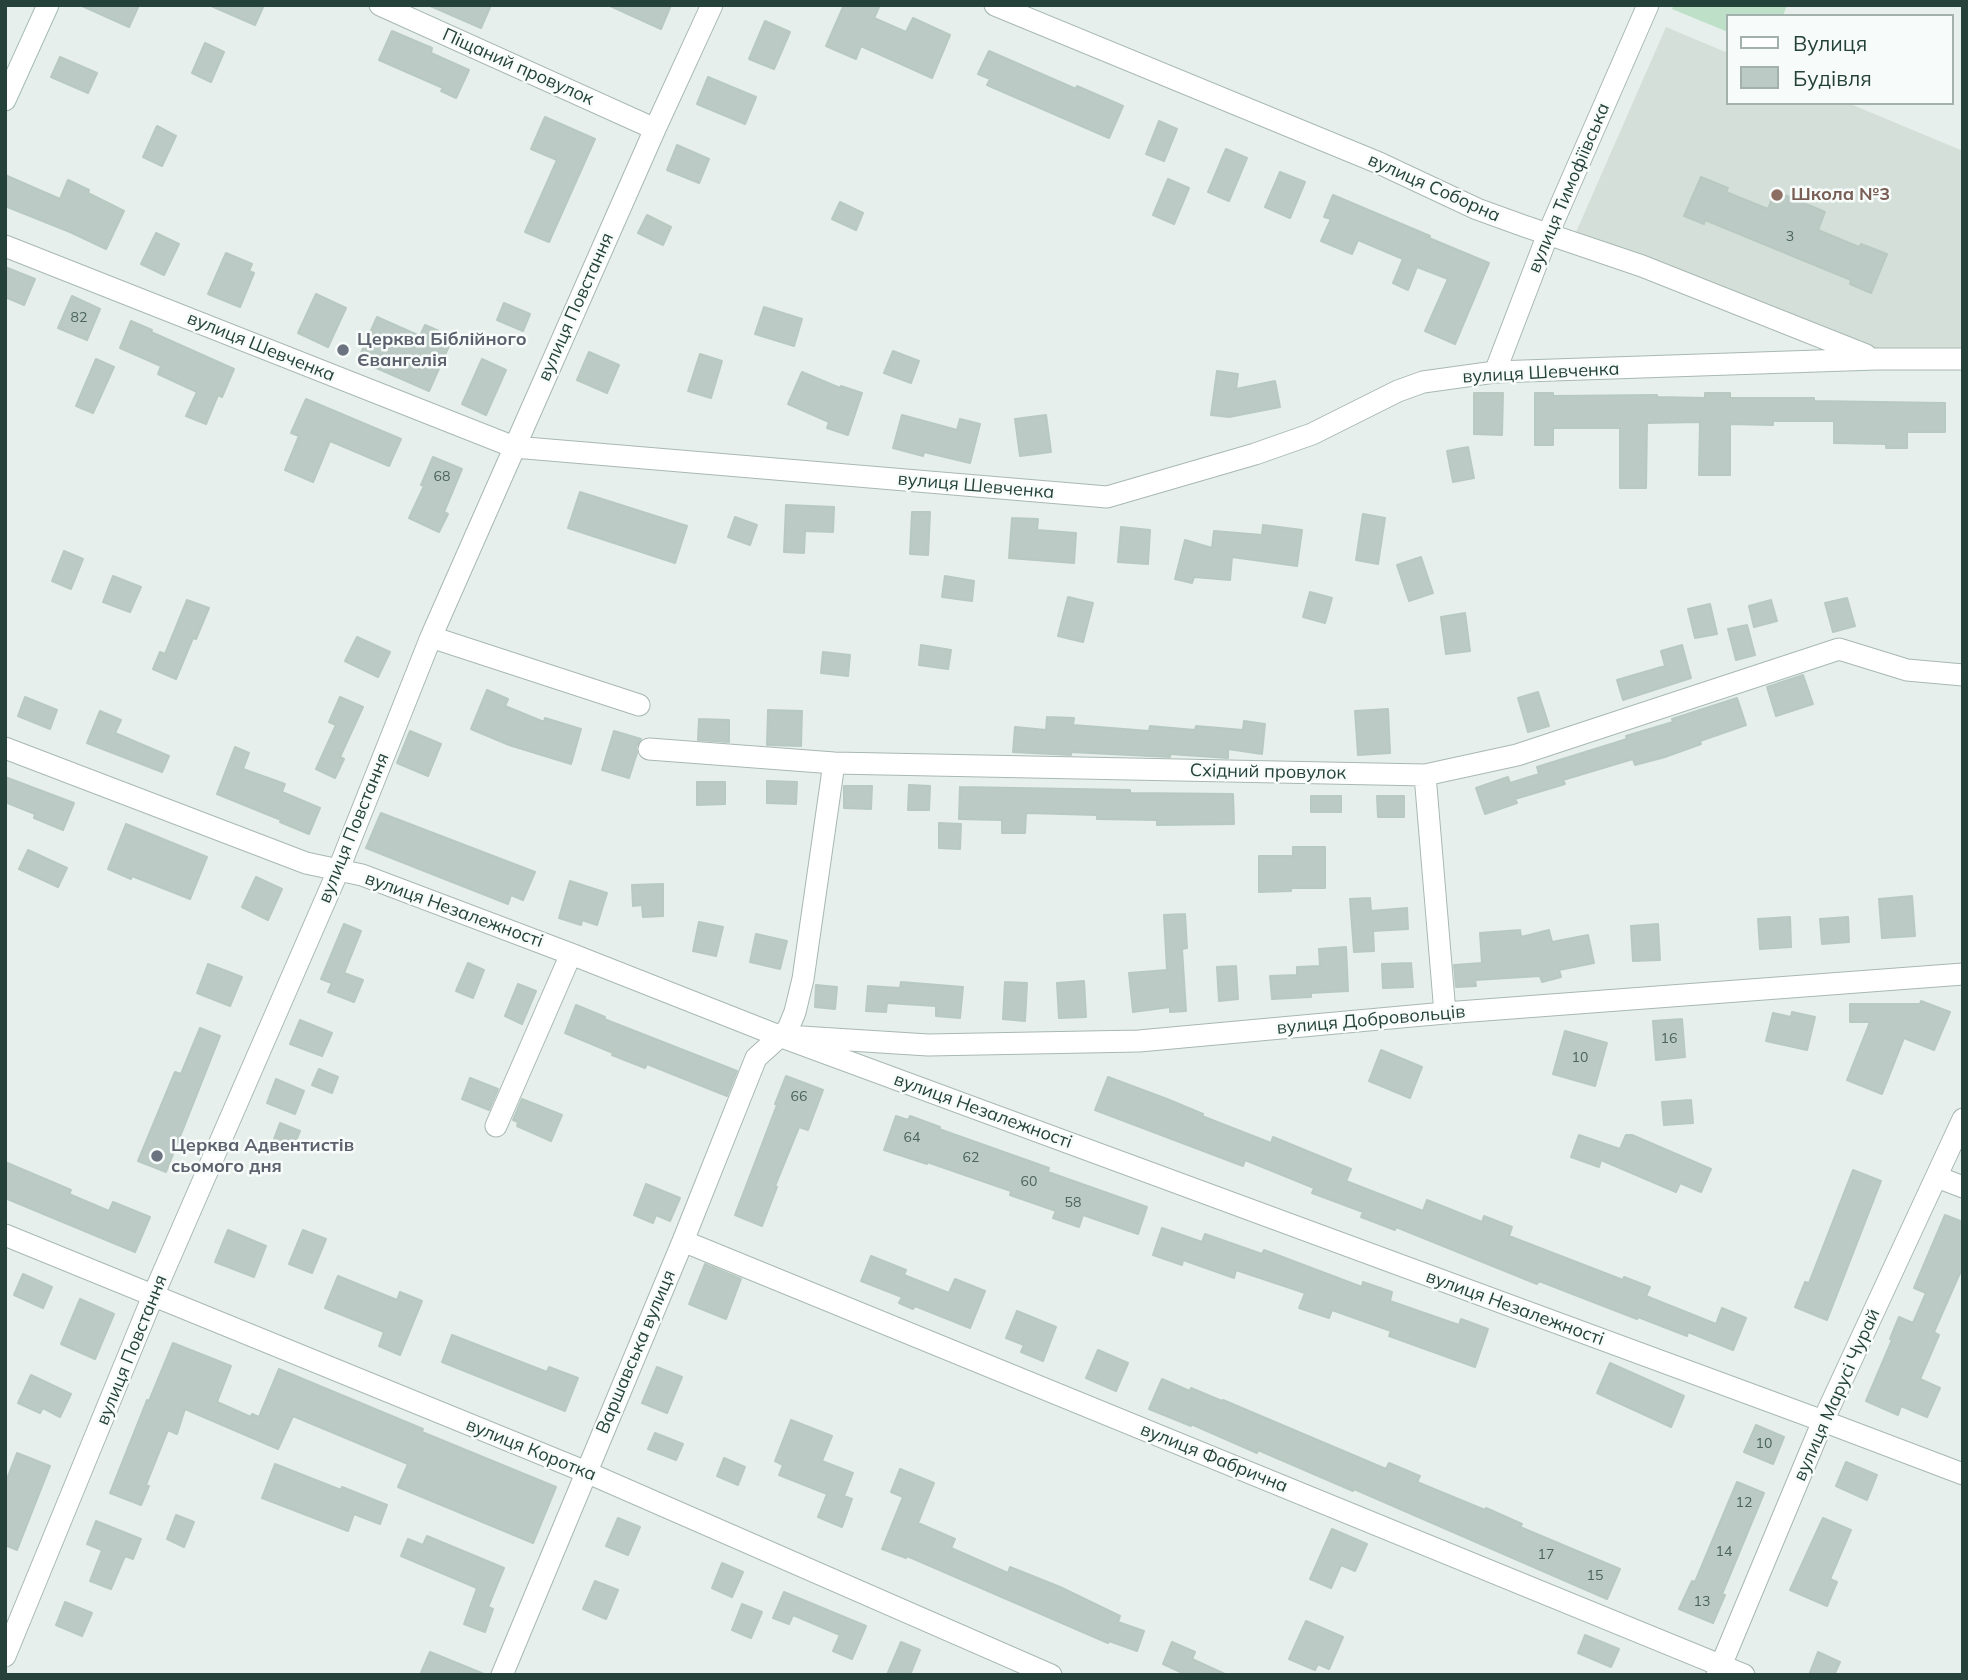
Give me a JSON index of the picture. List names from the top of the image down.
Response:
{
  "streets": {
    "street": [
      "Піщаний провулок",
      "вулиця Соборна",
      "вулиця Тимофіївська",
      "вулиця Повстання",
      "вулиця Шевченка",
      "Східний провулок",
      "вулиця Незалежності",
      "вулиця Добровольців",
      "Варшавська вулиця",
      "вулиця Марусі Чурай",
      "вулиця Коротка",
      "вулиця Фабрична"
    ]
  },
  "crossings": [
    ["Піщаний провулок", "вулиця Повстання"],
    ["вулиця Соборна", "вулиця Тимофіївська"],
    ["вулиця Соборна", "вулиця Шевченка"],
    ["вулиця Тимофіївська", "вулиця Шевченка"],
    ["вулиця Повстання", "вулиця Шевченка"],
    ["вулиця Повстання", "вулиця Незалежності"],
    ["вулиця Повстання", "вулиця Коротка"],
    ["вулиця Незалежності", "вулиця Добровольців"],
    ["вулиця Незалежності", "Варшавська вулиця"],
    ["вулиця Незалежності", "вулиця Марусі Чурай"],
    ["вулиця Добровольців", "Варшавська вулиця"],
    ["Варшавська вулиця", "вулиця Коротка"],
    ["Варшавська вулиця", "вулиця Фабрична"],
    ["вулиця Марусі Чурай", "вулиця Фабрична"]
  ],
  "places": ["Школа №3", "Церква Біблійного Євангелія", "Церква Адвентистів сьомого дня"],
  "house_numbers": [
    "3",
    "82",
    "68",
    "16",
    "10",
    "66",
    "64",
    "62",
    "60",
    "58",
    "10",
    "12",
    "14",
    "17",
    "15",
    "13"
  ],
  "legend": ["Вулиця", "Будівля"]
}
